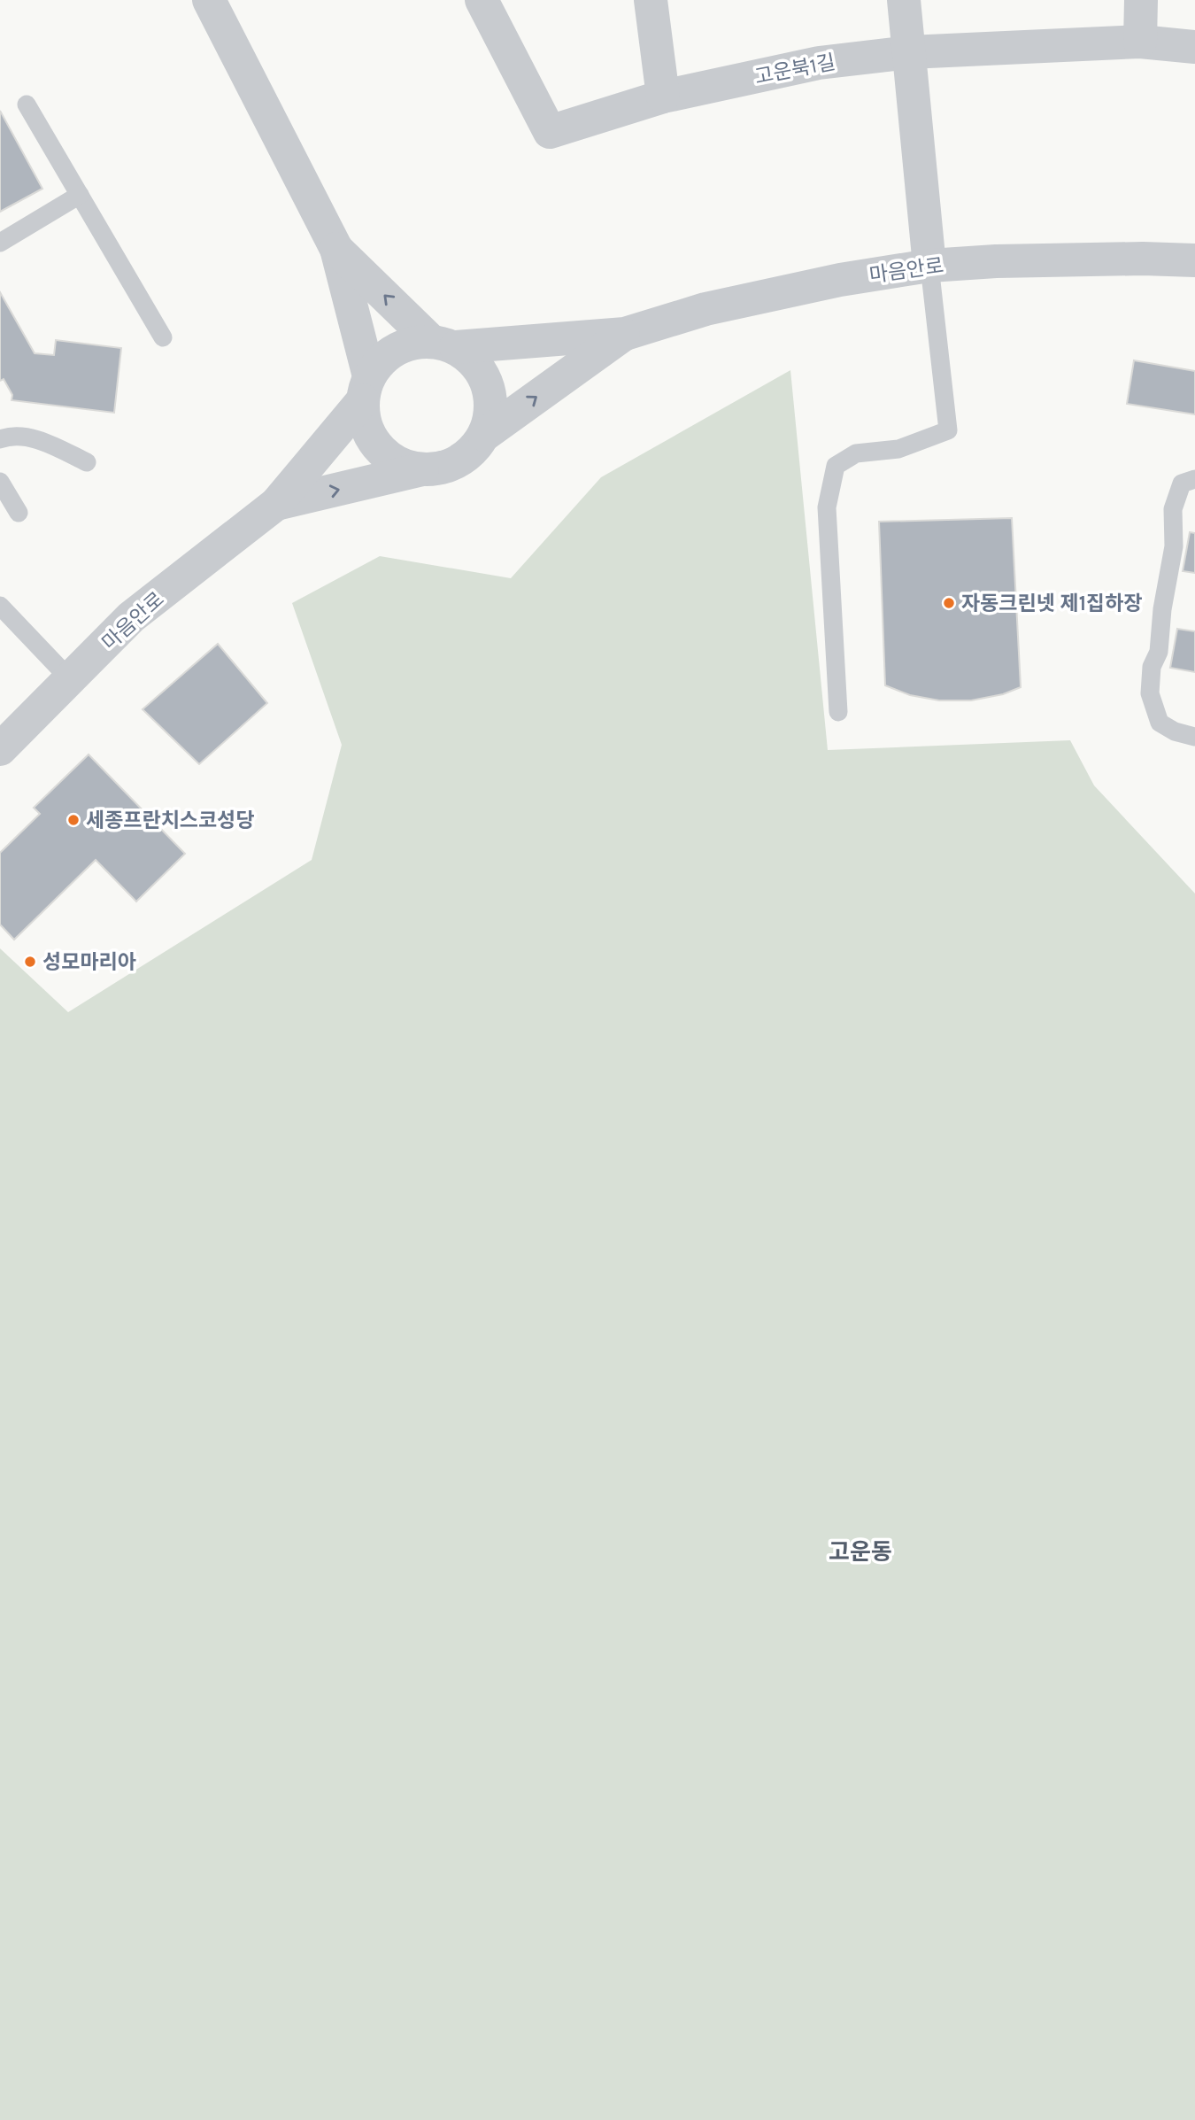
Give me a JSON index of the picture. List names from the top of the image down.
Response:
{
  "streets": {
    "street": ["고운북1길", "마음안로"]
  },
  "districts": ["고운동"],
  "places": ["자동크린넷 제1집하장", "세종프란치스코성당", "성모마리아"]
}
